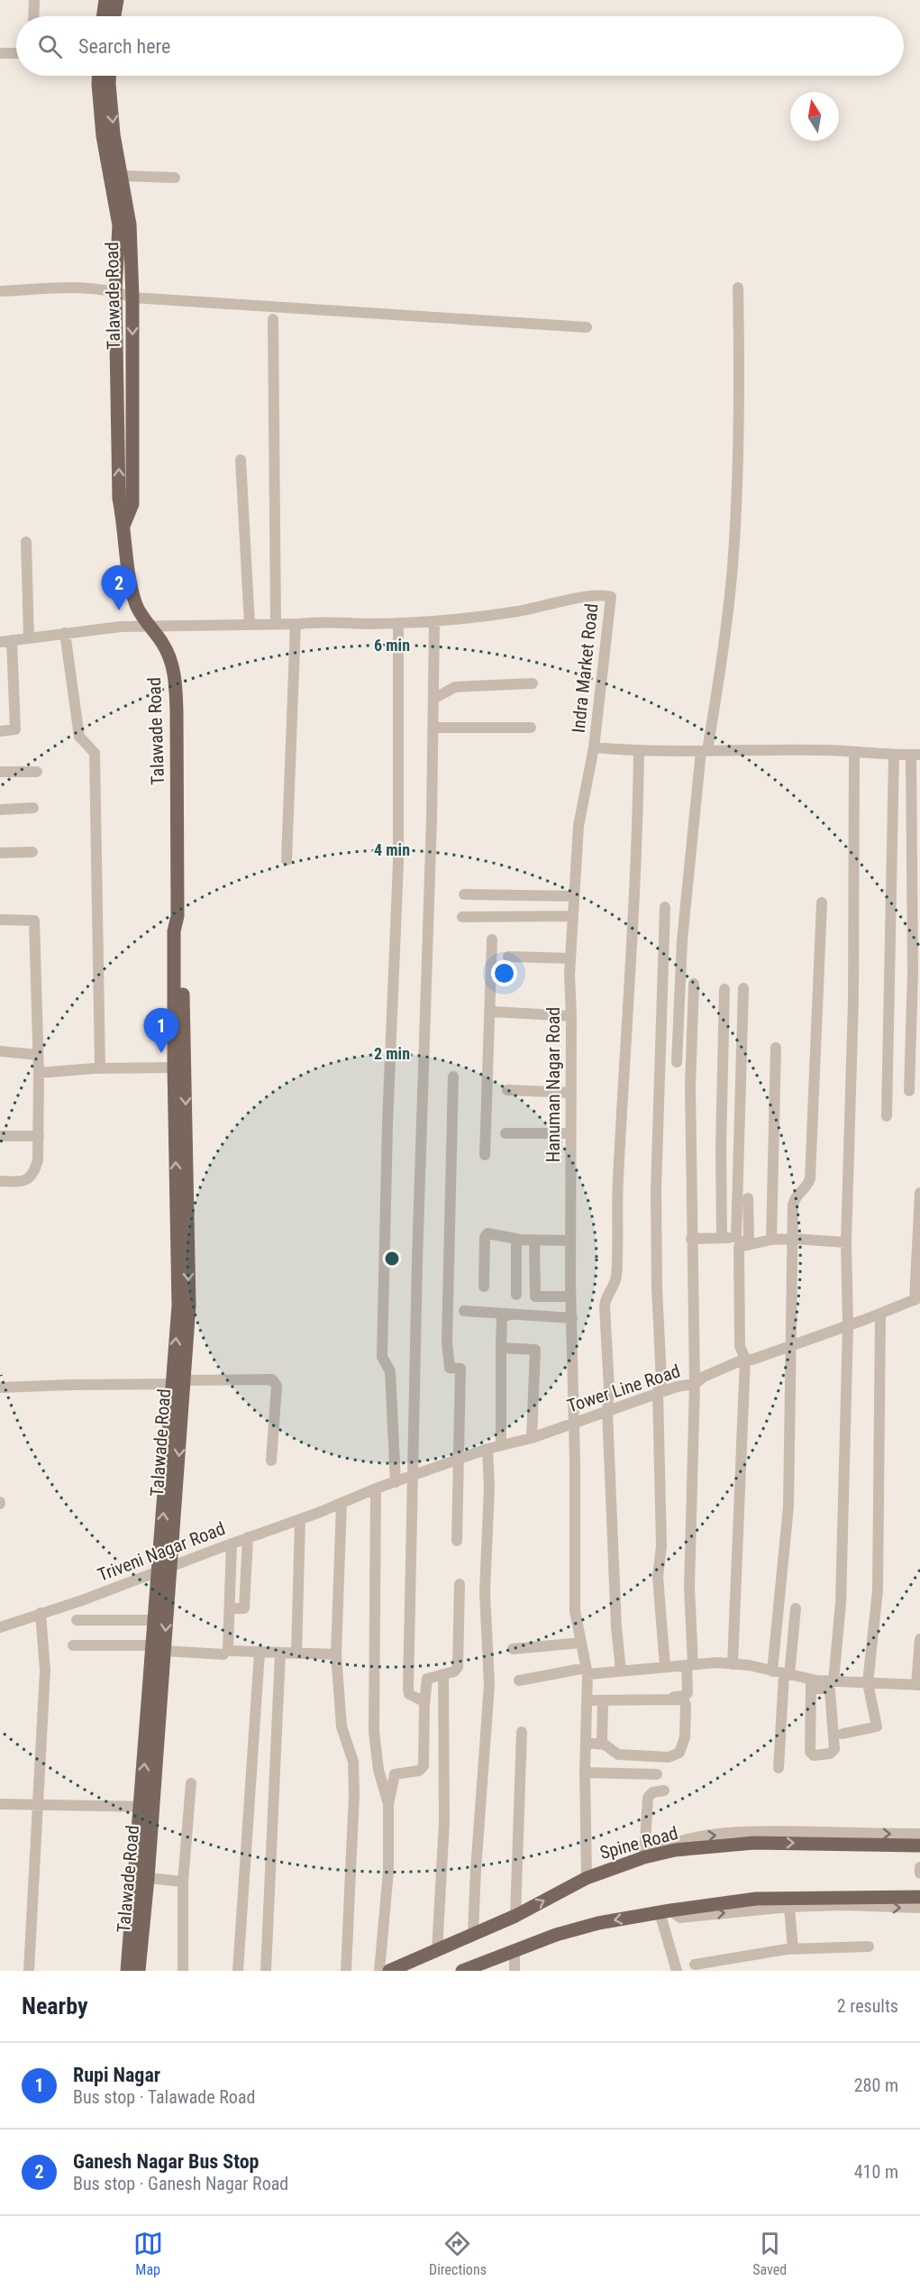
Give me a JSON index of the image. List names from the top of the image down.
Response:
{
  "streets": {
    "main road": ["Talawade Road", "Spine Road"],
    "street": [
      "Indra Market Road",
      "Hanuman Nagar Road",
      "Tower Line Road",
      "Triveni Nagar Road"
    ]
  },
  "crossings": [
    ["Talawade Road", "Indra Market Road"],
    ["Talawade Road", "Triveni Nagar Road"],
    ["Indra Market Road", "Hanuman Nagar Road"],
    ["Hanuman Nagar Road", "Tower Line Road"],
    ["Hanuman Nagar Road", "Spine Road"],
    ["Tower Line Road", "Triveni Nagar Road"]
  ],
  "north": "top",
  "page": {
    "search": "Search here",
    "pins": ["2", "1"],
    "heading": ["Nearby", "2 results"],
    "list": [
      {
        "mark": "1",
        "name": "Rupi Nagar",
        "note": "Bus stop · Talawade Road",
        "value": "280 m"
      },
      {
        "mark": "2",
        "name": "Ganesh Nagar Bus Stop",
        "note": "Bus stop · Ganesh Nagar Road",
        "value": "410 m"
      }
    ],
    "nav": ["Map", "Directions", "Saved"]
  },
  "rings": ["6 min", "4 min", "2 min"]
}
